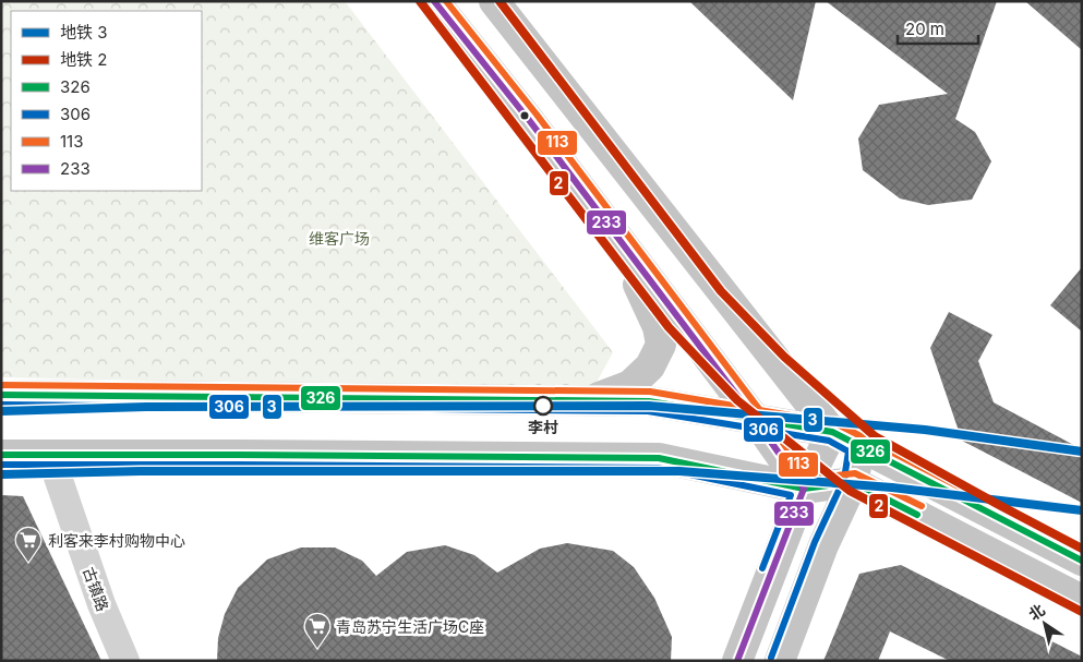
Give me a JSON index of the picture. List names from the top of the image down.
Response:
{
  "streets": {
    "street": ["古镇路"]
  },
  "parks": ["维客广场"],
  "places": {
    "other": ["李村"],
    "supermarket": ["利客来李村购物中心", "青岛苏宁生活广场C座"]
  },
  "lines": [
    "metro line 2",
    "transit line 113",
    "transit line 233",
    "transit line 326",
    "transit line 306",
    "metro line 3"
  ],
  "legend": [
    "地铁 3",
    "地铁 2",
    "326",
    "306",
    "113",
    "233"
  ],
  "scale_bar": "20 m",
  "north": "top left"
}
